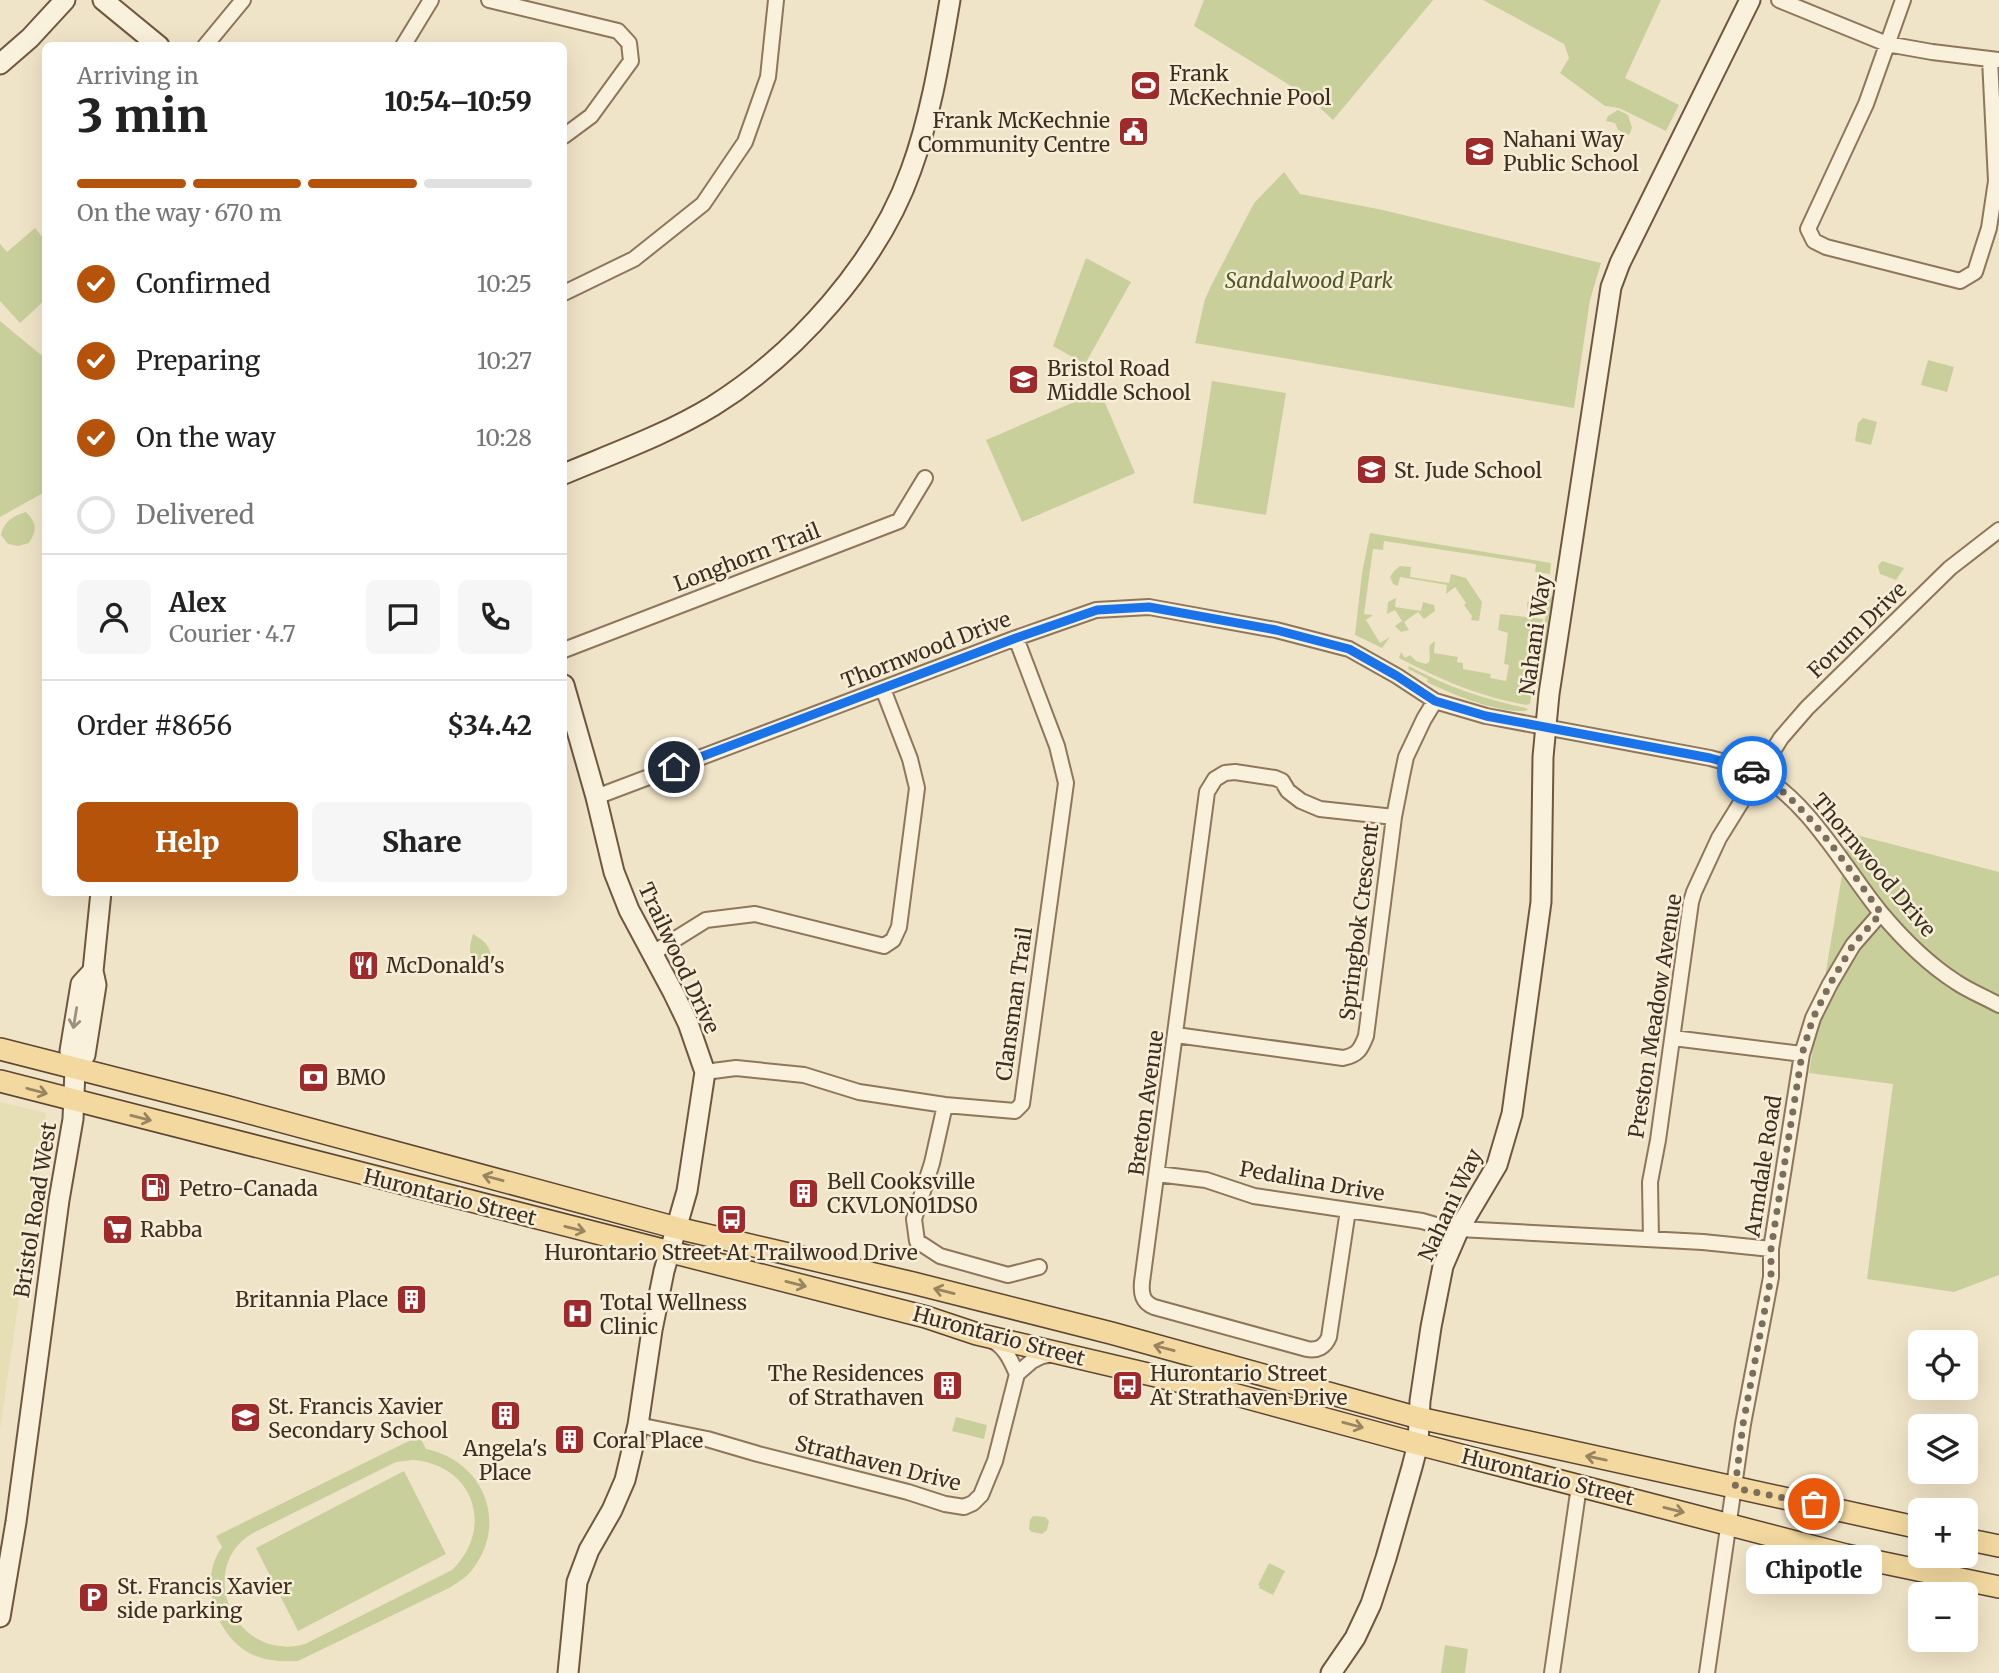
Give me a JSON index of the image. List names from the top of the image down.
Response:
{
  "streets": {
    "main road": ["Hurontario Street"],
    "street": [
      "Longhorn Trail",
      "Forum Drive",
      "Nahani Way",
      "Thornwood Drive",
      "Springbok Crescent",
      "Trailwood Drive",
      "Clansman Trail",
      "Preston Meadow Avenue",
      "Breton Avenue",
      "Armdale Road",
      "Pedalina Drive",
      "Bristol Road West",
      "Strathaven Drive"
    ]
  },
  "crossings": [
    ["Forum Drive", "Thornwood Drive"],
    ["Forum Drive", "Preston Meadow Avenue"],
    ["Nahani Way", "Thornwood Drive"],
    ["Nahani Way", "Pedalina Drive"],
    ["Nahani Way", "Hurontario Street"],
    ["Thornwood Drive", "Springbok Crescent"],
    ["Thornwood Drive", "Trailwood Drive"],
    ["Thornwood Drive", "Clansman Trail"],
    ["Thornwood Drive", "Preston Meadow Avenue"],
    ["Thornwood Drive", "Armdale Road"],
    ["Springbok Crescent", "Breton Avenue"],
    ["Trailwood Drive", "Clansman Trail"],
    ["Trailwood Drive", "Hurontario Street"],
    ["Trailwood Drive", "Strathaven Drive"],
    ["Preston Meadow Avenue", "Pedalina Drive"],
    ["Breton Avenue", "Pedalina Drive"],
    ["Armdale Road", "Pedalina Drive"],
    ["Armdale Road", "Hurontario Street"],
    ["Hurontario Street", "Bristol Road West"]
  ],
  "parks": ["Sandalwood Park"],
  "places": {
    "sports": ["Frank McKechnie Pool"],
    "public building": ["Frank McKechnie Community Centre"],
    "school or university": [
      "Nahani Way Public School",
      "Bristol Road Middle School",
      "St. Jude School",
      "St. Francis Xavier Secondary School"
    ],
    "restaurant": ["McDonald's"],
    "bank": ["BMO"],
    "fuel station": ["Petro-Canada"],
    "building": [
      "Bell Cooksville CKVLON01DS0",
      "Britannia Place",
      "The Residences of Strathaven",
      "Angela's Place",
      "Coral Place"
    ],
    "bus stop": ["Hurontario Street At Trailwood Drive", "Hurontario Street At Strathaven Drive"],
    "supermarket": ["Rabba"],
    "hospital": ["Total Wellness Clinic"],
    "other": ["Chipotle"],
    "parking": ["St. Francis Xavier side parking"]
  },
  "page": {
    "heading": ["3 min", "Arriving in", "10:54–10:59"],
    "panel": [
      "Alex",
      "Courier · 4.7",
      "Order #8656",
      "$34.42"
    ],
    "bar": "On the way · 670 m",
    "list": [
      ["Confirmed", "10:25"],
      ["Preparing", "10:27"],
      ["On the way", "10:28"],
      "Delivered"
    ],
    "buttons": ["Help", "Share"],
    "map_buttons": ["+", "−"],
    "bubble": "Chipotle"
  }
}
